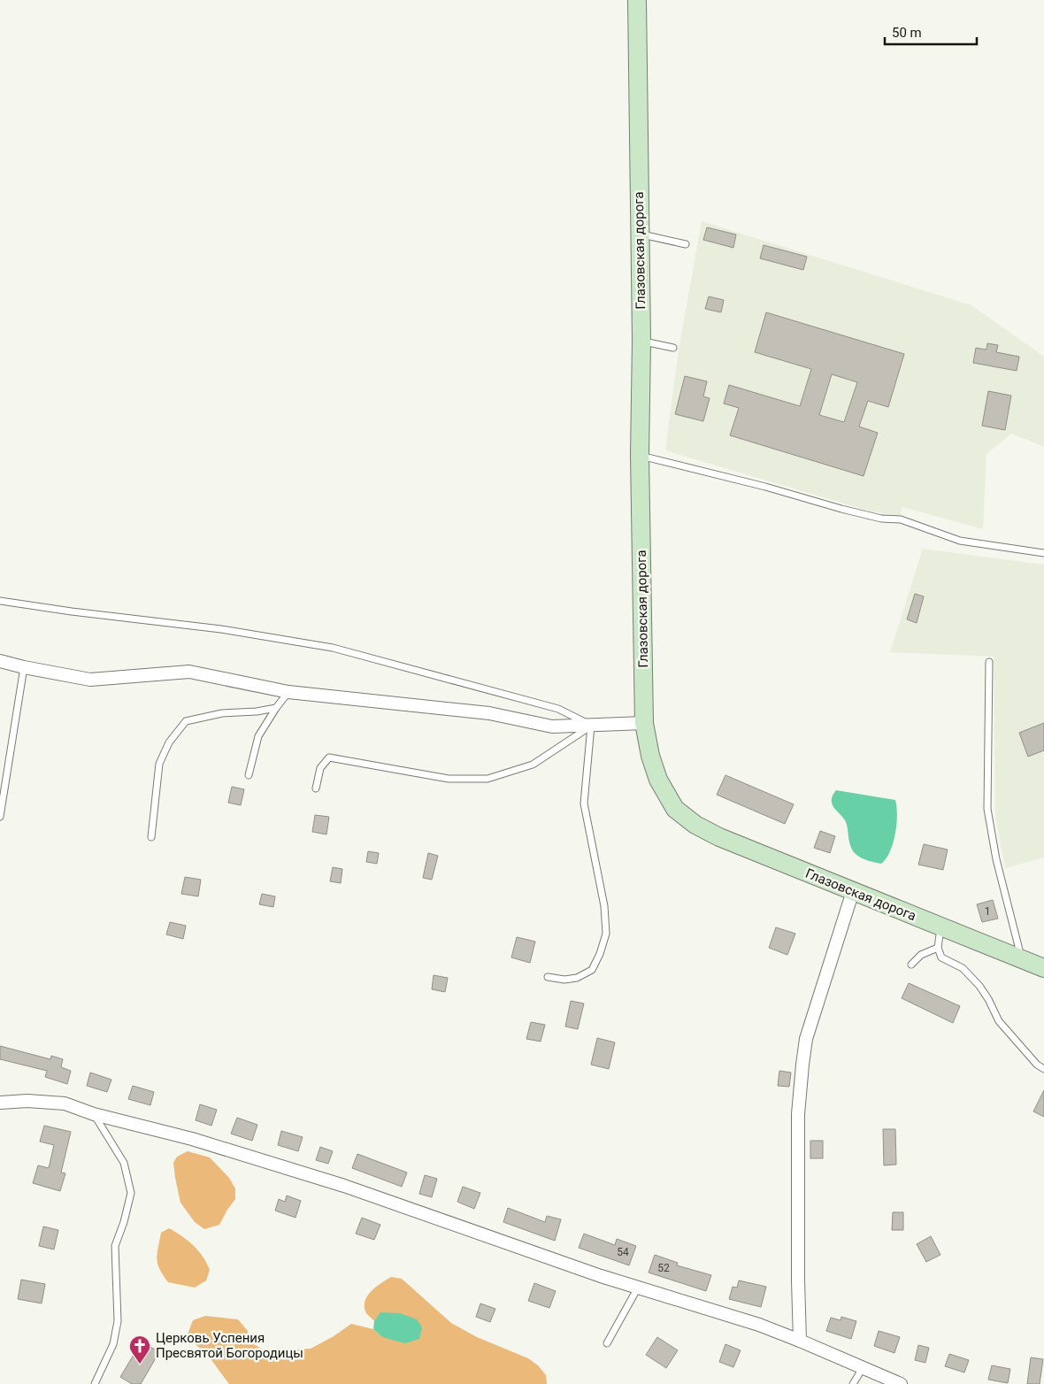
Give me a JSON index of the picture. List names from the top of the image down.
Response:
{
  "streets": {
    "street": ["Глазовская дорога"]
  },
  "places": {
    "church": ["Церковь Успения Пресвятой Богородицы"]
  },
  "house_numbers": ["1", "54", "52"],
  "scale_bar": "50 m"
}
